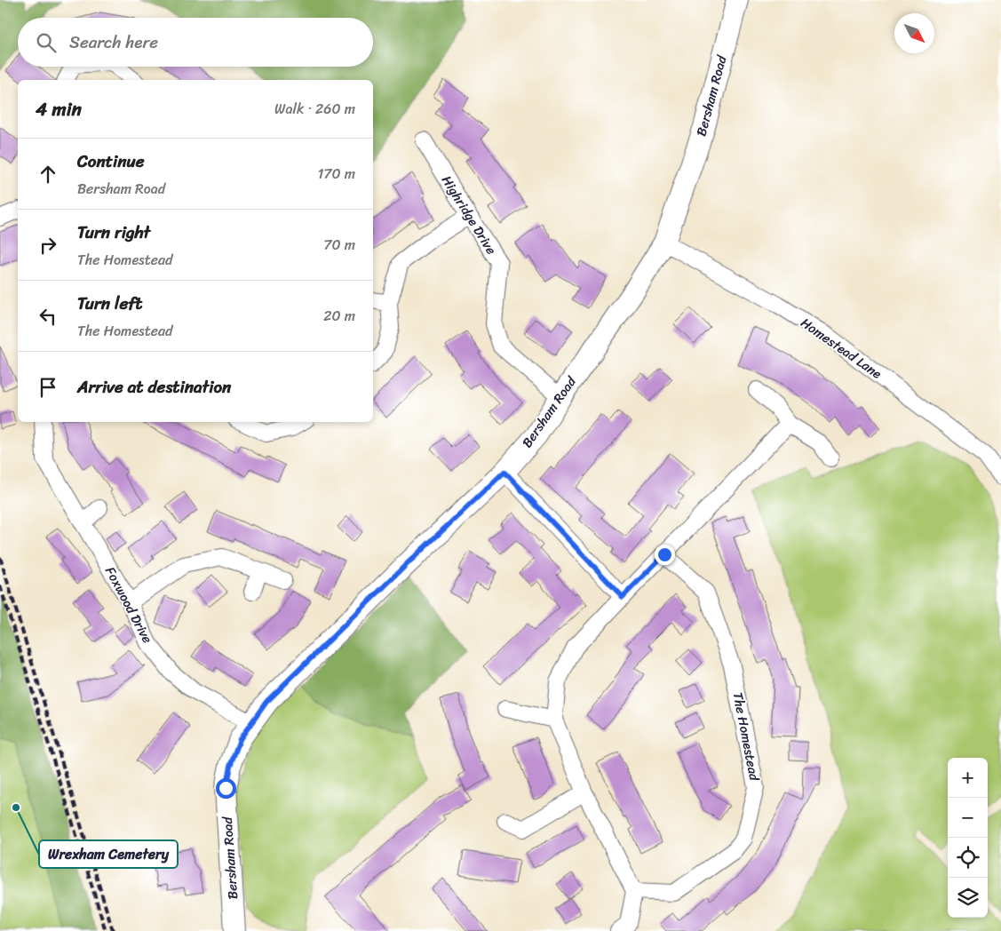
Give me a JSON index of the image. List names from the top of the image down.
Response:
{
  "streets": {
    "main road": ["Bersham Road"],
    "street": [
      "Highridge Drive",
      "Homestead Lane",
      "Foxwood Drive",
      "The Homestead"
    ]
  },
  "crossings": [
    ["Bersham Road", "Highridge Drive"],
    ["Bersham Road", "Homestead Lane"],
    ["Bersham Road", "Foxwood Drive"]
  ],
  "places": ["Wrexham Cemetery"],
  "north": "bottom right",
  "page": {
    "search": "Search here",
    "heading": ["4 min", "Walk · 260 m"],
    "list": [
      ["Continue", "Bersham Road", "170 m"],
      ["Turn right", "The Homestead", "70 m"],
      ["Turn left", "The Homestead", "20 m"],
      "Arrive at destination"
    ],
    "map_buttons": ["+", "−"]
  }
}
